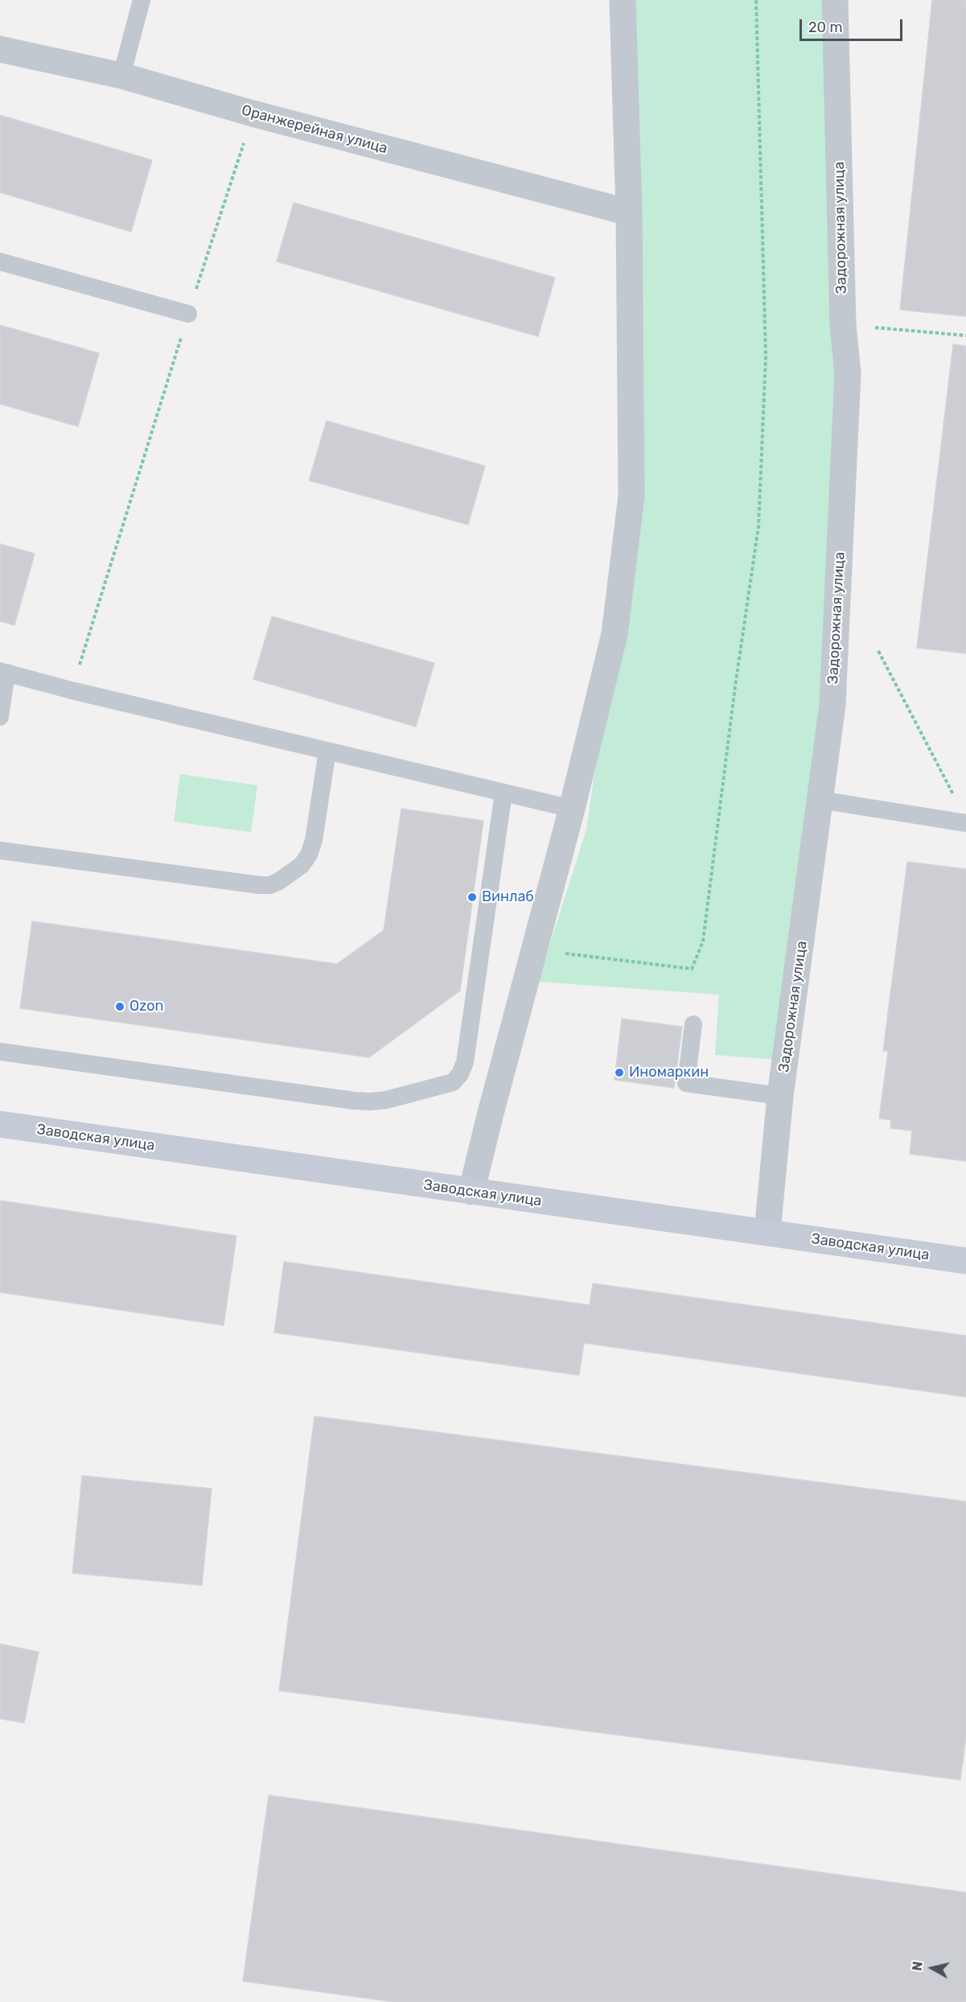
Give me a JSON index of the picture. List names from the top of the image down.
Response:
{
  "streets": {
    "street": ["Оранжерейная улица", "Задорожная улица", "Заводская улица"]
  },
  "crossings": [
    ["Задорожная улица", "Заводская улица"]
  ],
  "places": ["Винлаб", "Ozon", "Иномаркин"],
  "scale_bar": "20 m",
  "north": "left"
}
